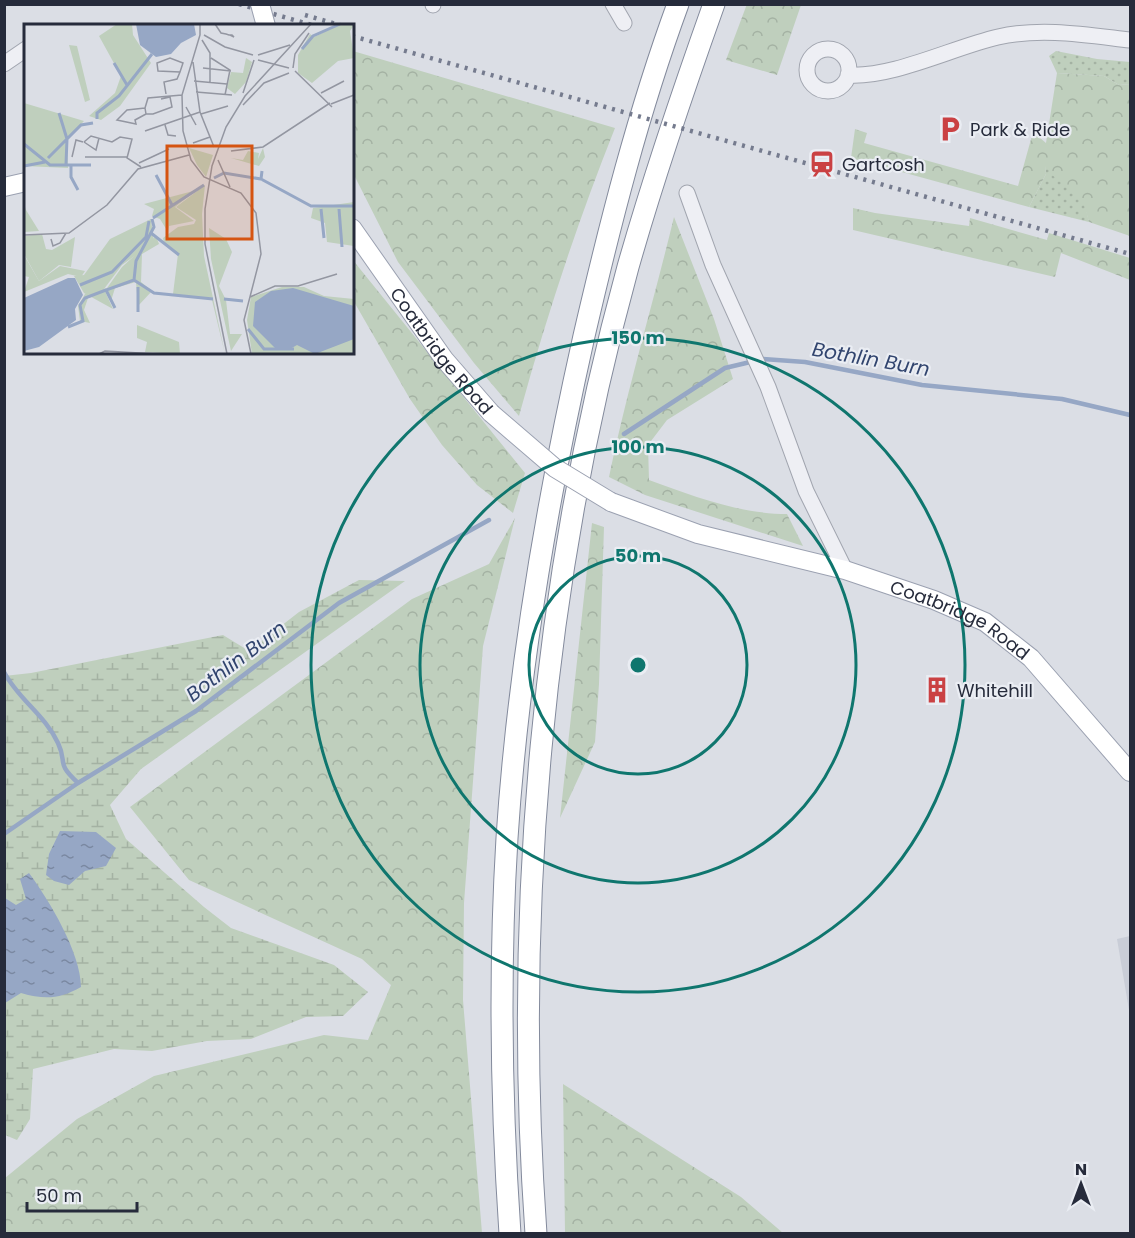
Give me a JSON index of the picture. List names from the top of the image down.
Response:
{
  "streets": {
    "main road": ["Coatbridge Road"]
  },
  "water": ["Bothlin Burn"],
  "places": {
    "parking": ["Park & Ride"],
    "station": ["Gartcosh"],
    "building": ["Whitehill"]
  },
  "scale_bar": "50 m",
  "north": "top",
  "rings": ["150 m", "100 m", "50 m"]
}
